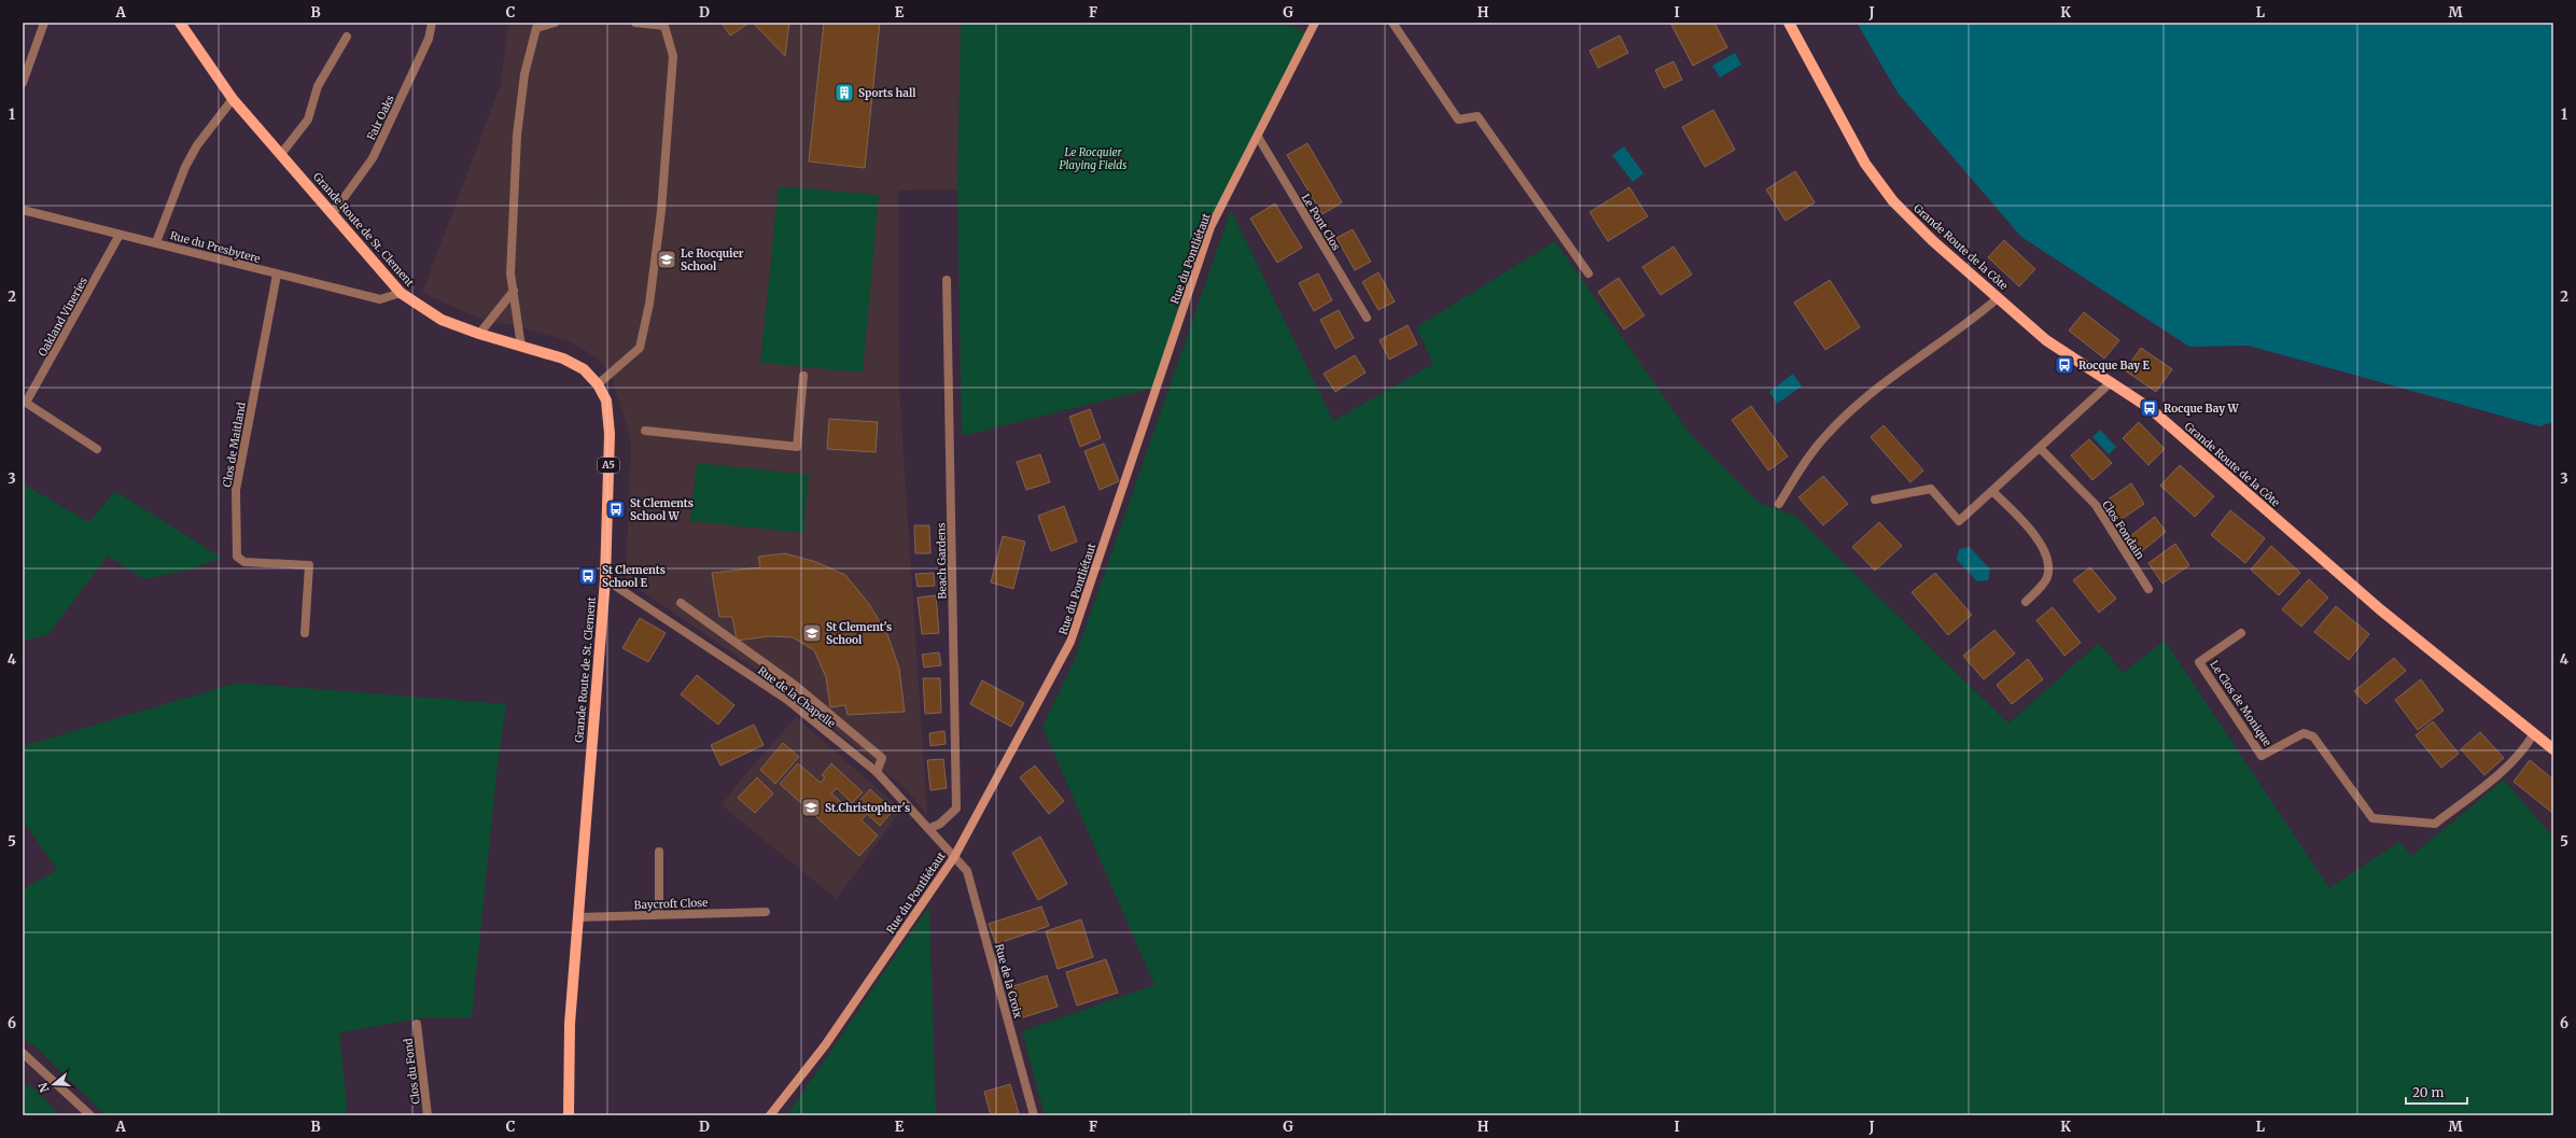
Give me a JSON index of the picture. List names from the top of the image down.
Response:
{
  "streets": {
    "main road": [
      "Grande Route de St. Clement",
      "Grande Route de la Côte",
      "Rue du Pontliétaut",
      "A5"
    ],
    "street": [
      "Fair Oaks",
      "Le Pont Clos",
      "Rue du Presbytere",
      "Oakland Vineries",
      "Clos de Maitland",
      "Clos Fondain",
      "Beach Gardens",
      "Rue de la Chapelle",
      "Le Clos de Monique",
      "Baycroft Close",
      "Rue de la Croix",
      "Clos du Fond"
    ]
  },
  "crossings": [
    ["Fair Oaks", "Grande Route de St. Clement"],
    ["Le Pont Clos", "Rue du Pontliétaut"],
    ["Grande Route de St. Clement", "Rue du Presbytere"],
    ["Grande Route de St. Clement", "Rue de la Chapelle"],
    ["Grande Route de St. Clement", "Baycroft Close"],
    ["Rue du Presbytere", "Oakland Vineries"],
    ["Rue du Presbytere", "Clos de Maitland"],
    ["Grande Route de la Côte", "Le Clos de Monique"],
    ["Rue du Pontliétaut", "Rue de la Chapelle"],
    ["Rue du Pontliétaut", "Rue de la Croix"],
    ["Beach Gardens", "Rue de la Chapelle"],
    ["Rue de la Chapelle", "Rue de la Croix"]
  ],
  "parks": ["Le Rocquier Playing Fields"],
  "places": {
    "building": ["Sports hall"],
    "school or university": ["Le Rocquier School", "St Clement's School", "St.Christopher's"],
    "bus stop": [
      "Rocque Bay E",
      "Rocque Bay W",
      "St Clements School W",
      "St Clements School E"
    ]
  },
  "scale_bar": "20 m",
  "north": "left",
  "grid": {
    "columns": [
      "A",
      "B",
      "C",
      "D",
      "E",
      "F",
      "G",
      "H",
      "I",
      "J",
      "K",
      "L",
      "M"
    ],
    "rows": [
      "1",
      "2",
      "3",
      "4",
      "5",
      "6"
    ]
  }
}
